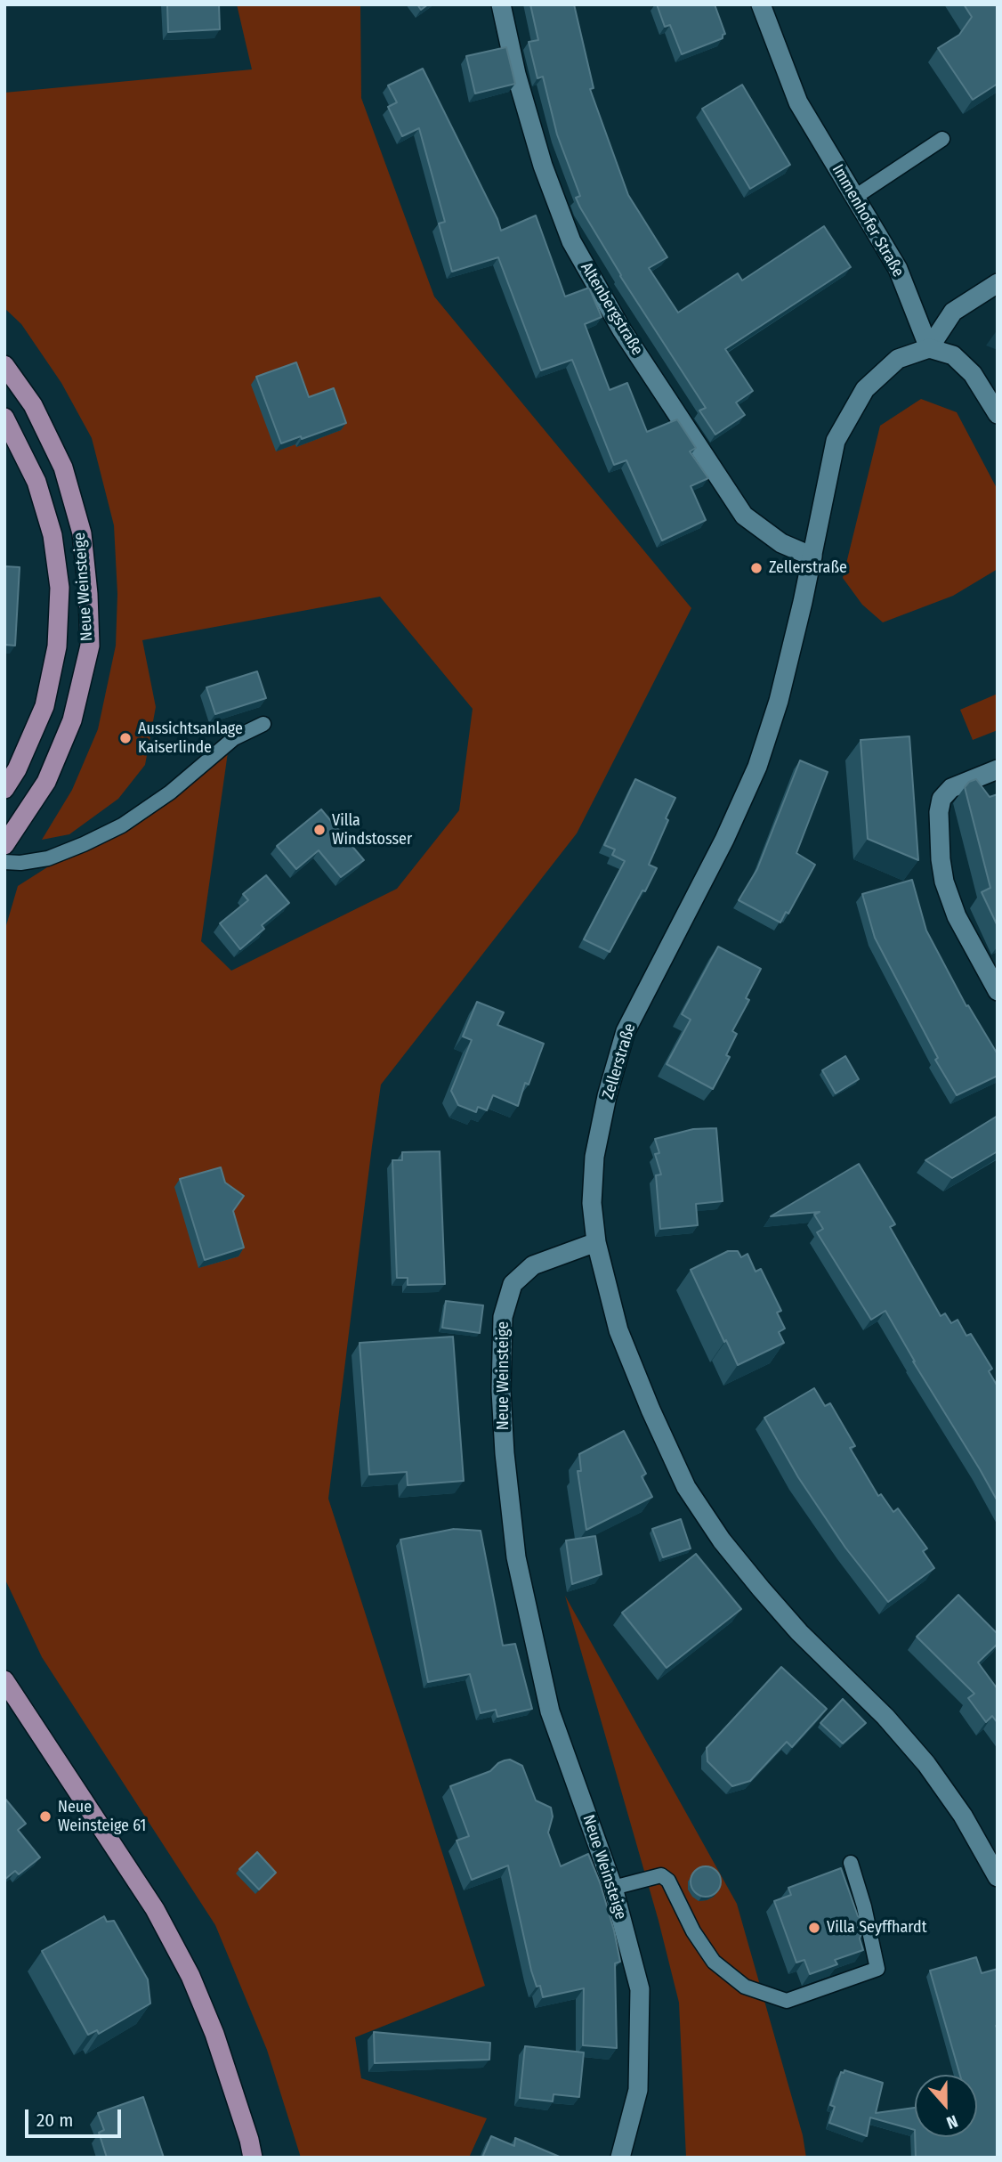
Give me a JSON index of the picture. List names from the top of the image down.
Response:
{
  "streets": {
    "main road": ["Neue Weinsteige"],
    "street": ["Immenhofer Straße", "Altenbergstraße", "Zellerstraße"]
  },
  "crossings": [
    ["Immenhofer Straße", "Zellerstraße"],
    ["Altenbergstraße", "Zellerstraße"],
    ["Neue Weinsteige", "Zellerstraße"]
  ],
  "places": [
    "Zellerstraße",
    "Aussichtsanlage Kaiserlinde",
    "Villa Windstosser",
    "Neue Weinsteige 61",
    "Villa Seyffhardt"
  ],
  "scale_bar": "20 m",
  "north": "bottom"
}
